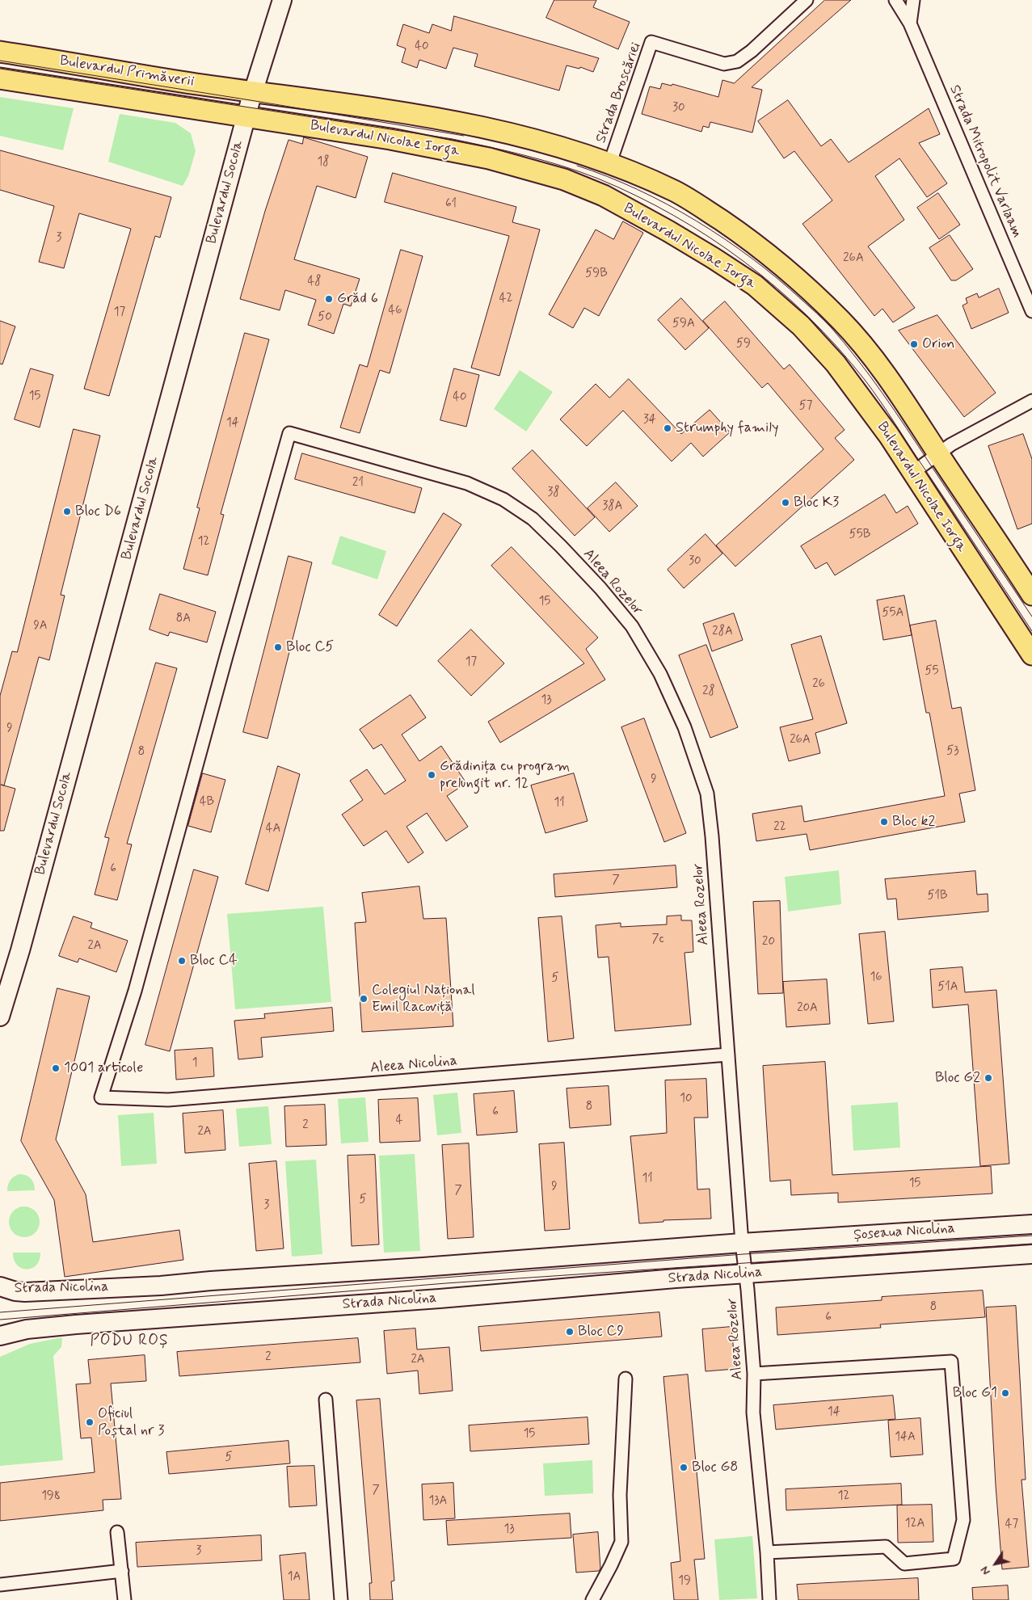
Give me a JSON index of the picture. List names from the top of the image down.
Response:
{
  "streets": {
    "main road": [
      "Bulevardul Primăverii",
      "Bulevardul Nicolae Iorga",
      "Bulevardul Socola",
      "Șoseaua Nicolina",
      "Strada Nicolina"
    ],
    "street": [
      "Strada Broscăriei",
      "Strada Mitropolit Varlaam",
      "Aleea Rozelor",
      "Aleea Nicolina"
    ]
  },
  "crossings": [
    ["Bulevardul Primăverii", "Bulevardul Nicolae Iorga"],
    ["Bulevardul Primăverii", "Bulevardul Socola"],
    ["Strada Broscăriei", "Bulevardul Nicolae Iorga"],
    ["Bulevardul Nicolae Iorga", "Bulevardul Socola"],
    ["Aleea Rozelor", "Aleea Nicolina"],
    ["Aleea Rozelor", "Strada Nicolina"],
    ["Șoseaua Nicolina", "Strada Nicolina"]
  ],
  "districts": ["PODU ROȘ"],
  "places": [
    "Grăd 6",
    "Orion",
    "Strumphy family",
    "Bloc K3",
    "Bloc D6",
    "Bloc C5",
    "Grădinița cu program prelungit nr. 12",
    "Bloc k2",
    "Bloc C4",
    "Colegiul Național Emil Racoviță",
    "1001 articole",
    "Bloc G2",
    "Bloc C9",
    "Bloc G1",
    "Oficiul Poștal nr 3",
    "Bloc G8"
  ],
  "house_numbers": [
    "40",
    "30",
    "18",
    "61",
    "3",
    "26A",
    "59B",
    "48",
    "42",
    "46",
    "17",
    "50",
    "59A",
    "59",
    "15",
    "40",
    "57",
    "34",
    "14",
    "21",
    "38",
    "38A",
    "55B",
    "12",
    "30",
    "15",
    "55A",
    "8A",
    "9A",
    "28A",
    "17",
    "55",
    "26",
    "28",
    "13",
    "9",
    "26A",
    "53",
    "8",
    "9",
    "4B",
    "11",
    "22",
    "4A",
    "6",
    "7",
    "51B",
    "7c",
    "20",
    "2A",
    "16",
    "5",
    "51A",
    "20A",
    "1",
    "10",
    "8",
    "6",
    "4",
    "2",
    "2A",
    "11",
    "15",
    "9",
    "7",
    "5",
    "3",
    "8",
    "6",
    "2",
    "2A",
    "14",
    "15",
    "14A",
    "5",
    "7",
    "198",
    "12",
    "13A",
    "12A",
    "47",
    "13",
    "3",
    "1A",
    "19"
  ],
  "north": "bottom left"
}
